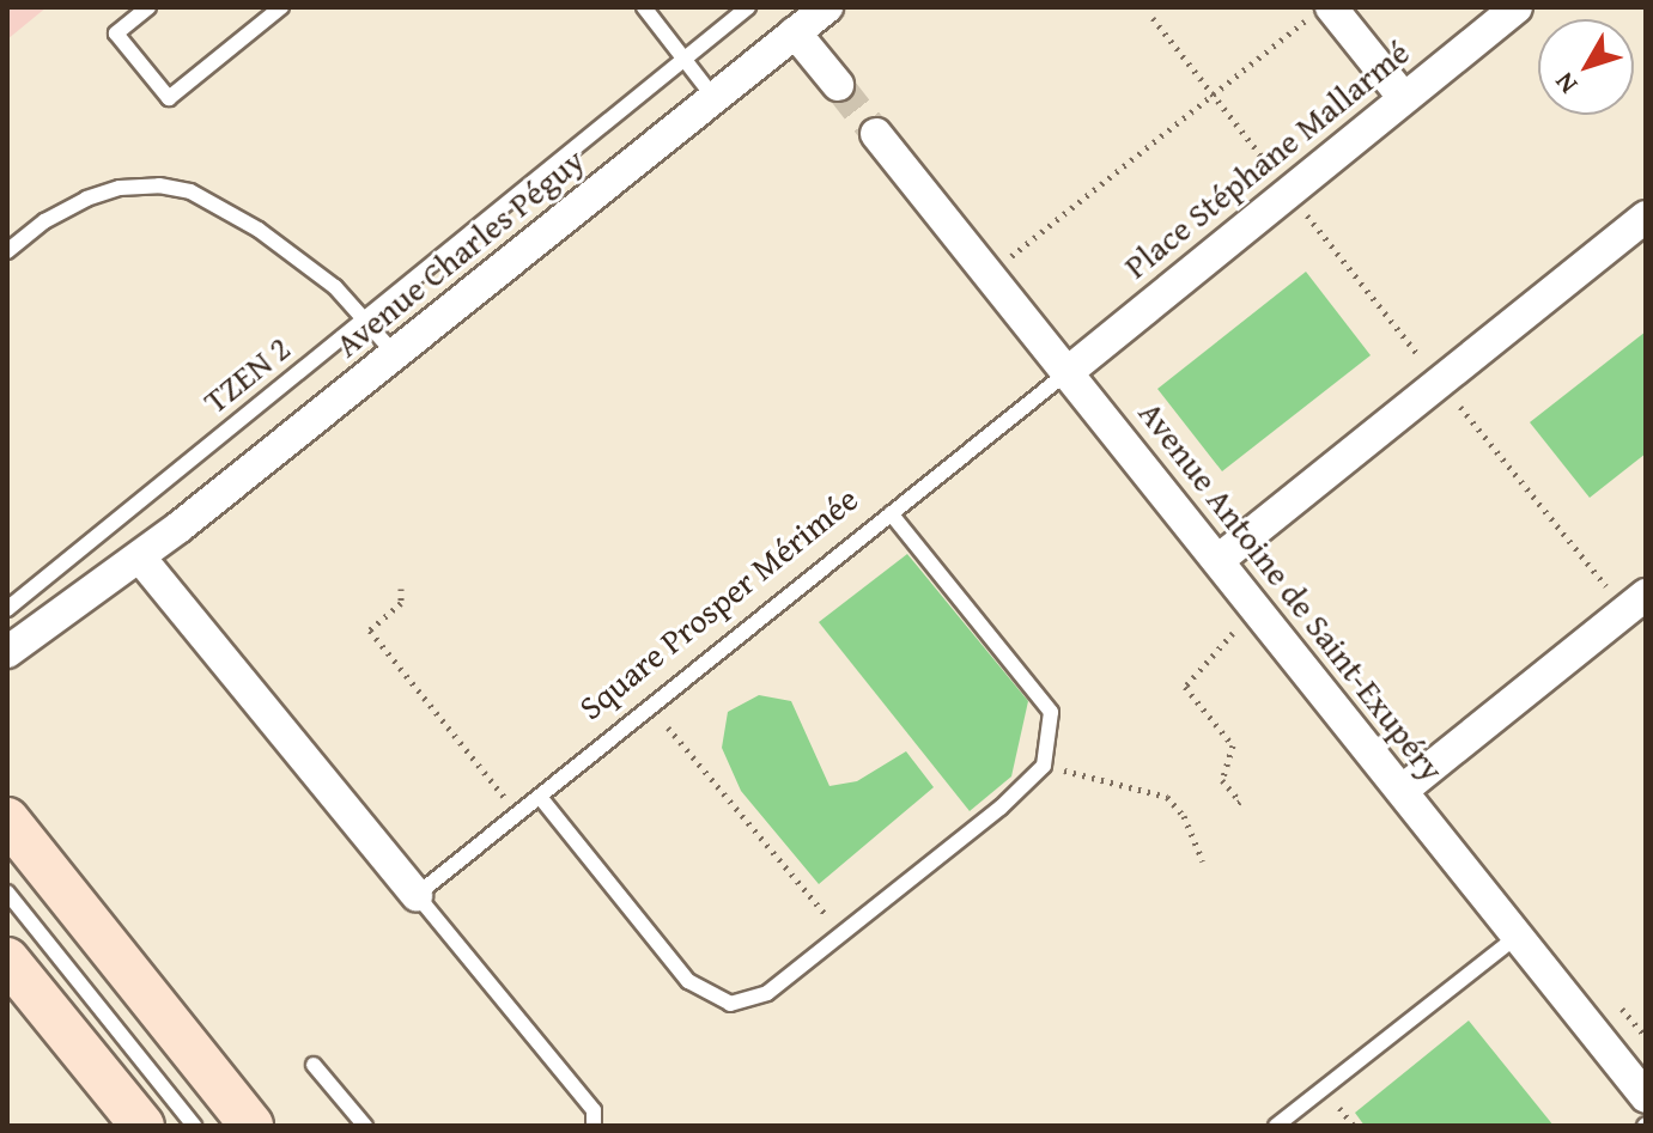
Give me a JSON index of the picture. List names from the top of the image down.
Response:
{
  "streets": {
    "street": ["Place Stéphane Mallarmé", "Avenue Charles Péguy", "Avenue Antoine de Saint-Exupéry"],
    "lane": ["TZEN 2", "Square Prosper Mérimée"]
  },
  "crossings": [
    ["Place Stéphane Mallarmé", "Avenue Antoine de Saint-Exupéry"],
    ["Place Stéphane Mallarmé", "Square Prosper Mérimée"],
    ["Avenue Antoine de Saint-Exupéry", "Square Prosper Mérimée"]
  ],
  "north": "bottom left"
}
